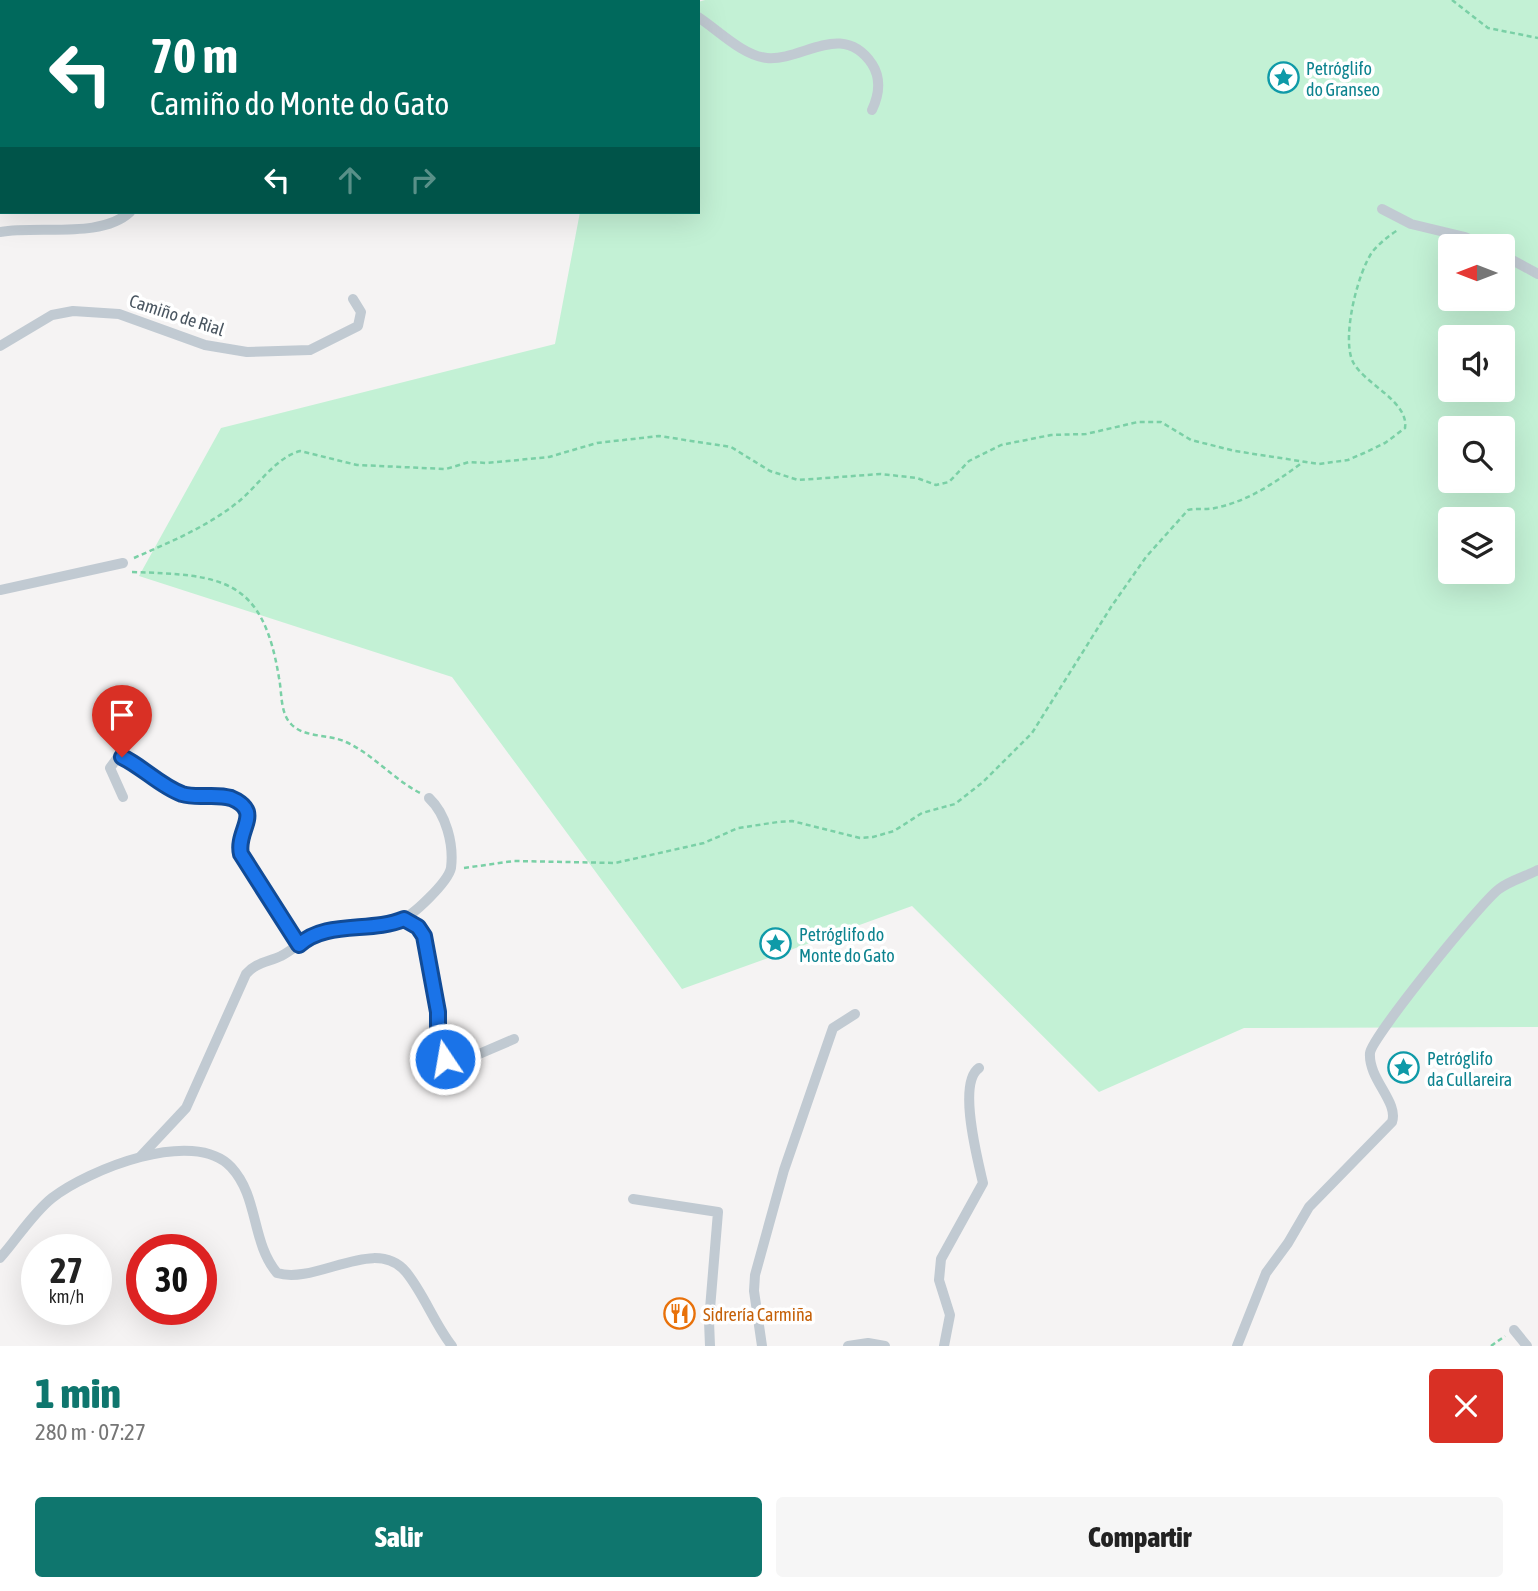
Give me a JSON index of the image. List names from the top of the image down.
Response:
{
  "streets": {
    "street": ["Camiño de Rial"]
  },
  "places": {
    "place": ["Petróglifo do Granseo", "Petróglifo do Monte do Gato", "Petróglifo da Cullareira"],
    "restaurant": ["Sidrería Carmiña"]
  },
  "north": "left",
  "page": {
    "turn": ["70 m", "Camiño do Monte do Gato"],
    "speed": "27 km/h",
    "limit": "30",
    "heading": ["1 min", "280 m · 07:27"],
    "buttons": ["Salir", "Compartir"]
  }
}
